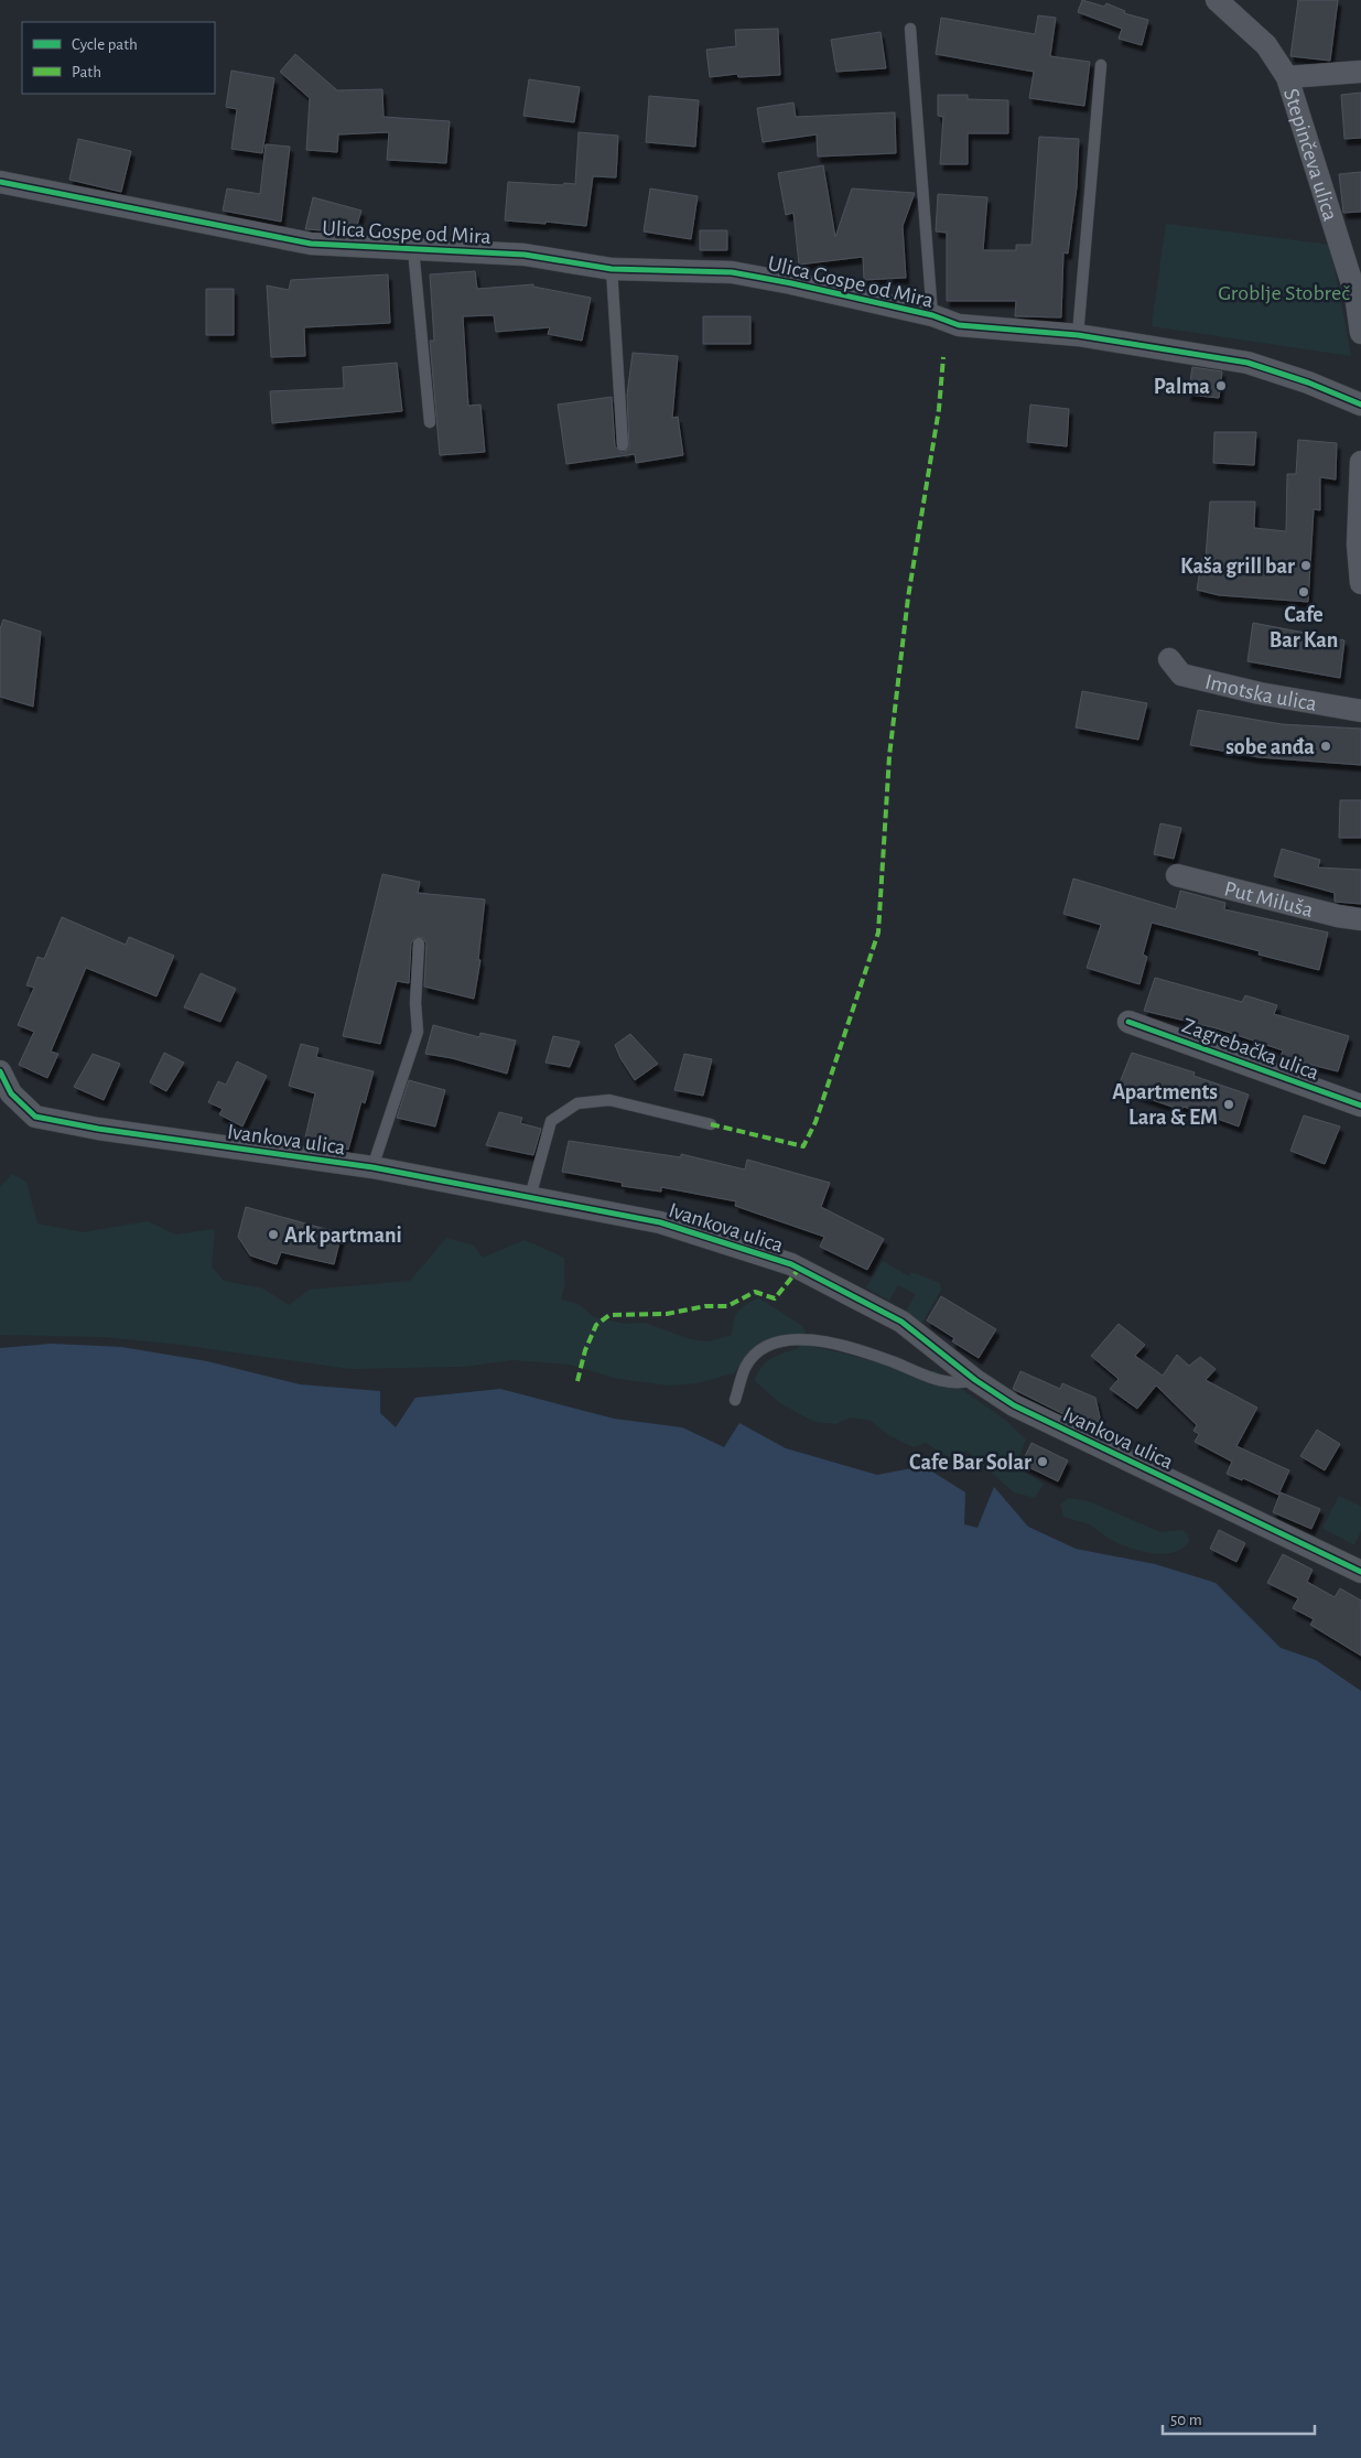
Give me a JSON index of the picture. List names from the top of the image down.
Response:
{
  "streets": {
    "street": [
      "Stepinčeva ulica",
      "Ulica Gospe od Mira",
      "Imotska ulica",
      "Put Miluša",
      "Zagrebačka ulica",
      "Ivankova ulica"
    ]
  },
  "parks": ["Groblje Stobreč"],
  "places": [
    "Palma",
    "Kaša grill bar",
    "Cafe Bar Kan",
    "sobe anđa",
    "Apartments Lara & EM",
    "Ark partmani",
    "Cafe Bar Solar"
  ],
  "legend": ["Cycle path", "Path"],
  "scale_bar": "50 m"
}
